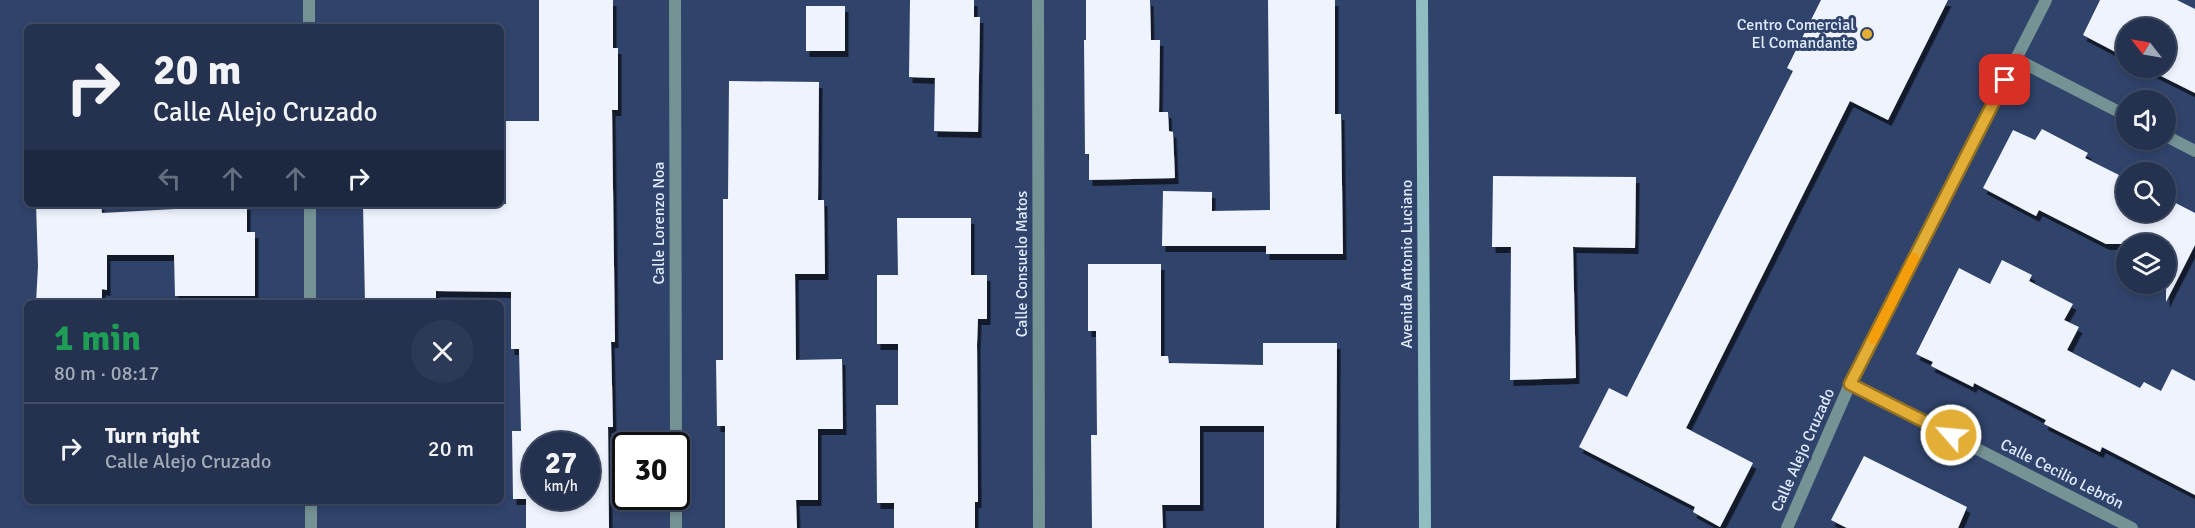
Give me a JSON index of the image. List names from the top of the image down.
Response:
{
  "streets": {
    "street": [
      "Calle Lorenzo Noa",
      "Calle Consuelo Matos",
      "Avenida Antonio Luciano",
      "Calle Alejo Cruzado",
      "Calle Cecilio Lebrón"
    ]
  },
  "crossings": [
    ["Calle Alejo Cruzado", "Calle Cecilio Lebrón"]
  ],
  "places": ["Centro Comercial El Comandante"],
  "north": "top left",
  "page": {
    "turn": ["20 m", "Calle Alejo Cruzado"],
    "heading": ["1 min", "80 m · 08:17"],
    "list": [
      {
        "name": "Turn right",
        "note": "Calle Alejo Cruzado",
        "value": "20 m"
      }
    ],
    "speed": "27 km/h",
    "limit": "30"
  }
}
